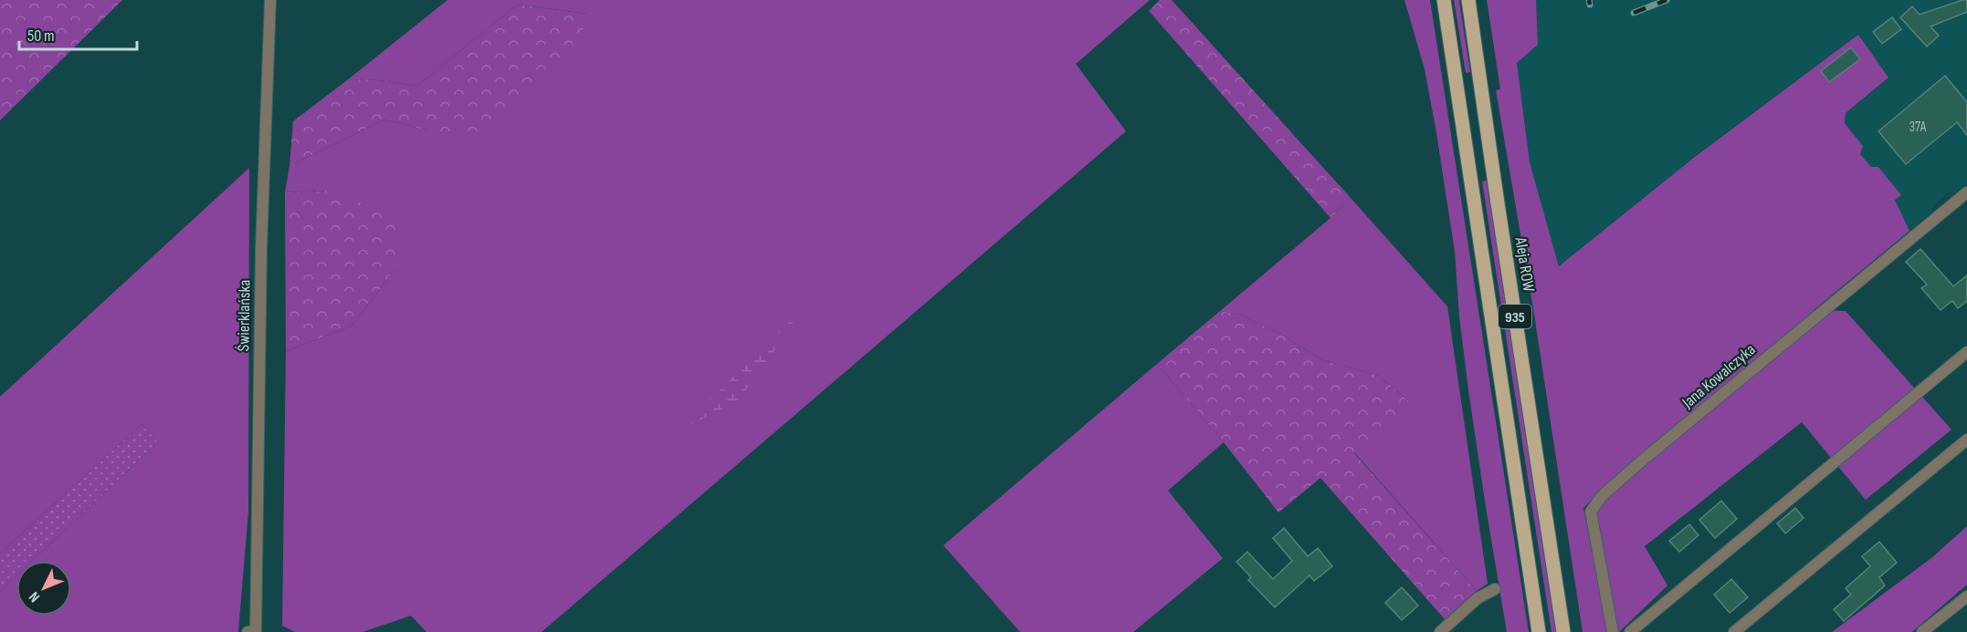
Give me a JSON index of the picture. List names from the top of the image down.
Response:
{
  "streets": {
    "main road": ["Aleja ROW", "935"],
    "street": ["Świerklańska", "Jana Kowalczyka"]
  },
  "house_numbers": ["37A"],
  "scale_bar": "50 m",
  "north": "bottom left"
}
